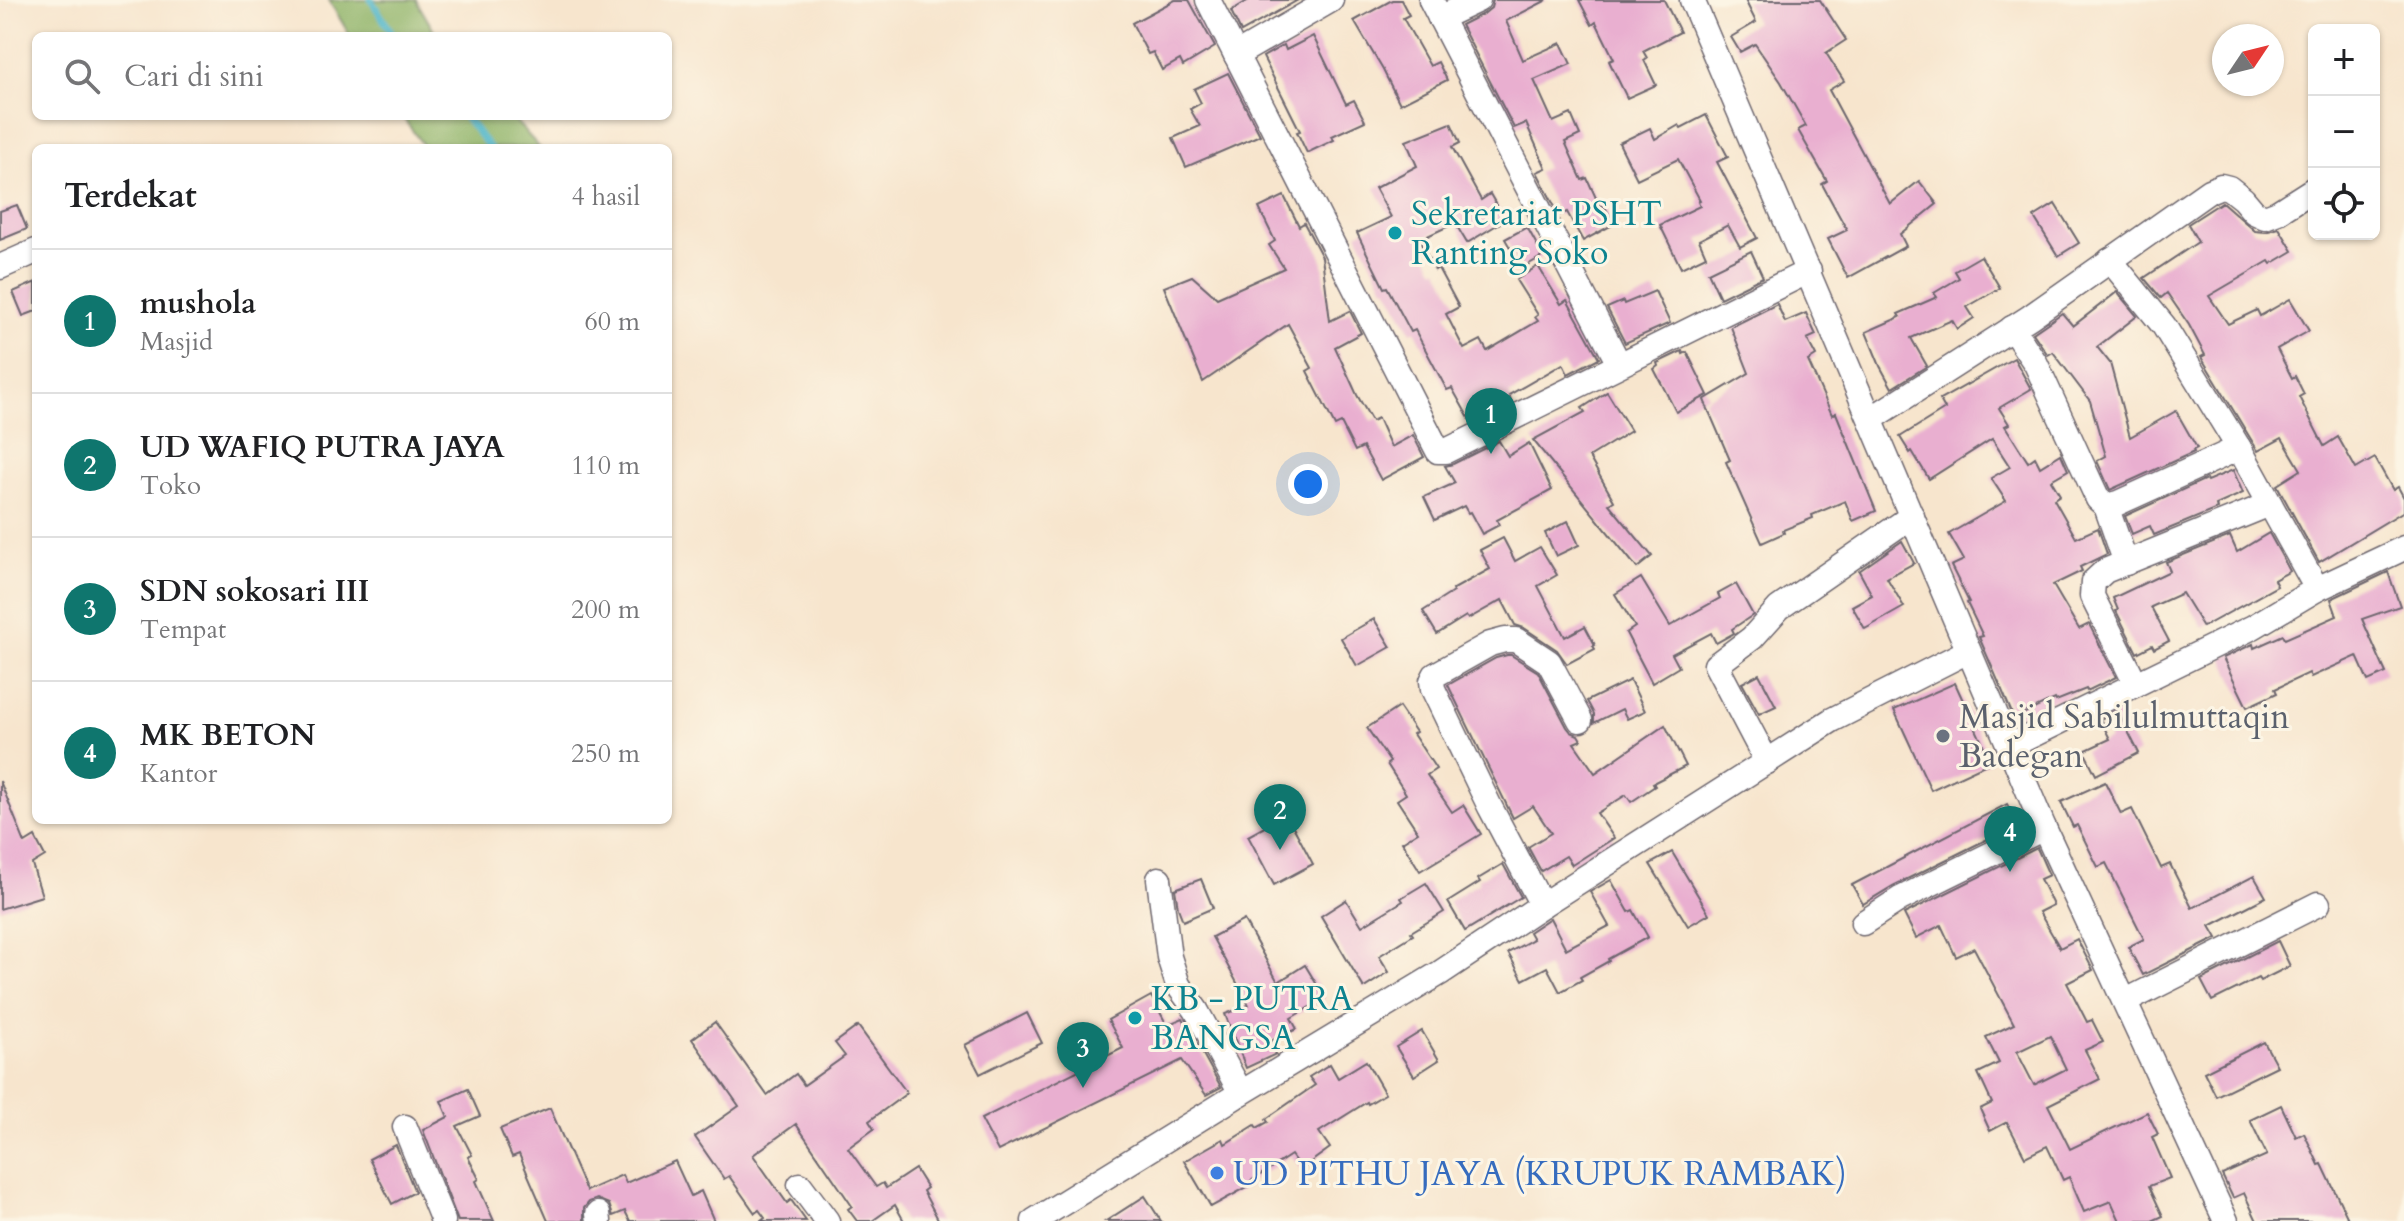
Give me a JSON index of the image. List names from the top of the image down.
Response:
{
  "places": [
    "Sekretariat PSHT Ranting Soko",
    "Masjid Sabilulmuttaqin Badegan",
    "KB - PUTRA BANGSA",
    "UD PITHU JAYA (KRUPUK RAMBAK)"
  ],
  "north": "top right",
  "page": {
    "map_buttons": ["+", "−"],
    "search": "Cari di sini",
    "heading": ["Terdekat", "4 hasil"],
    "list": [
      {
        "mark": "1",
        "name": "mushola",
        "note": "Masjid",
        "value": "60 m"
      },
      {
        "mark": "2",
        "name": "UD WAFIQ PUTRA JAYA",
        "note": "Toko",
        "value": "110 m"
      },
      {
        "mark": "3",
        "name": "SDN sokosari III",
        "note": "Tempat",
        "value": "200 m"
      },
      {
        "mark": "4",
        "name": "MK BETON",
        "note": "Kantor",
        "value": "250 m"
      }
    ],
    "pins": [
      "1",
      "2",
      "4",
      "3"
    ]
  }
}
